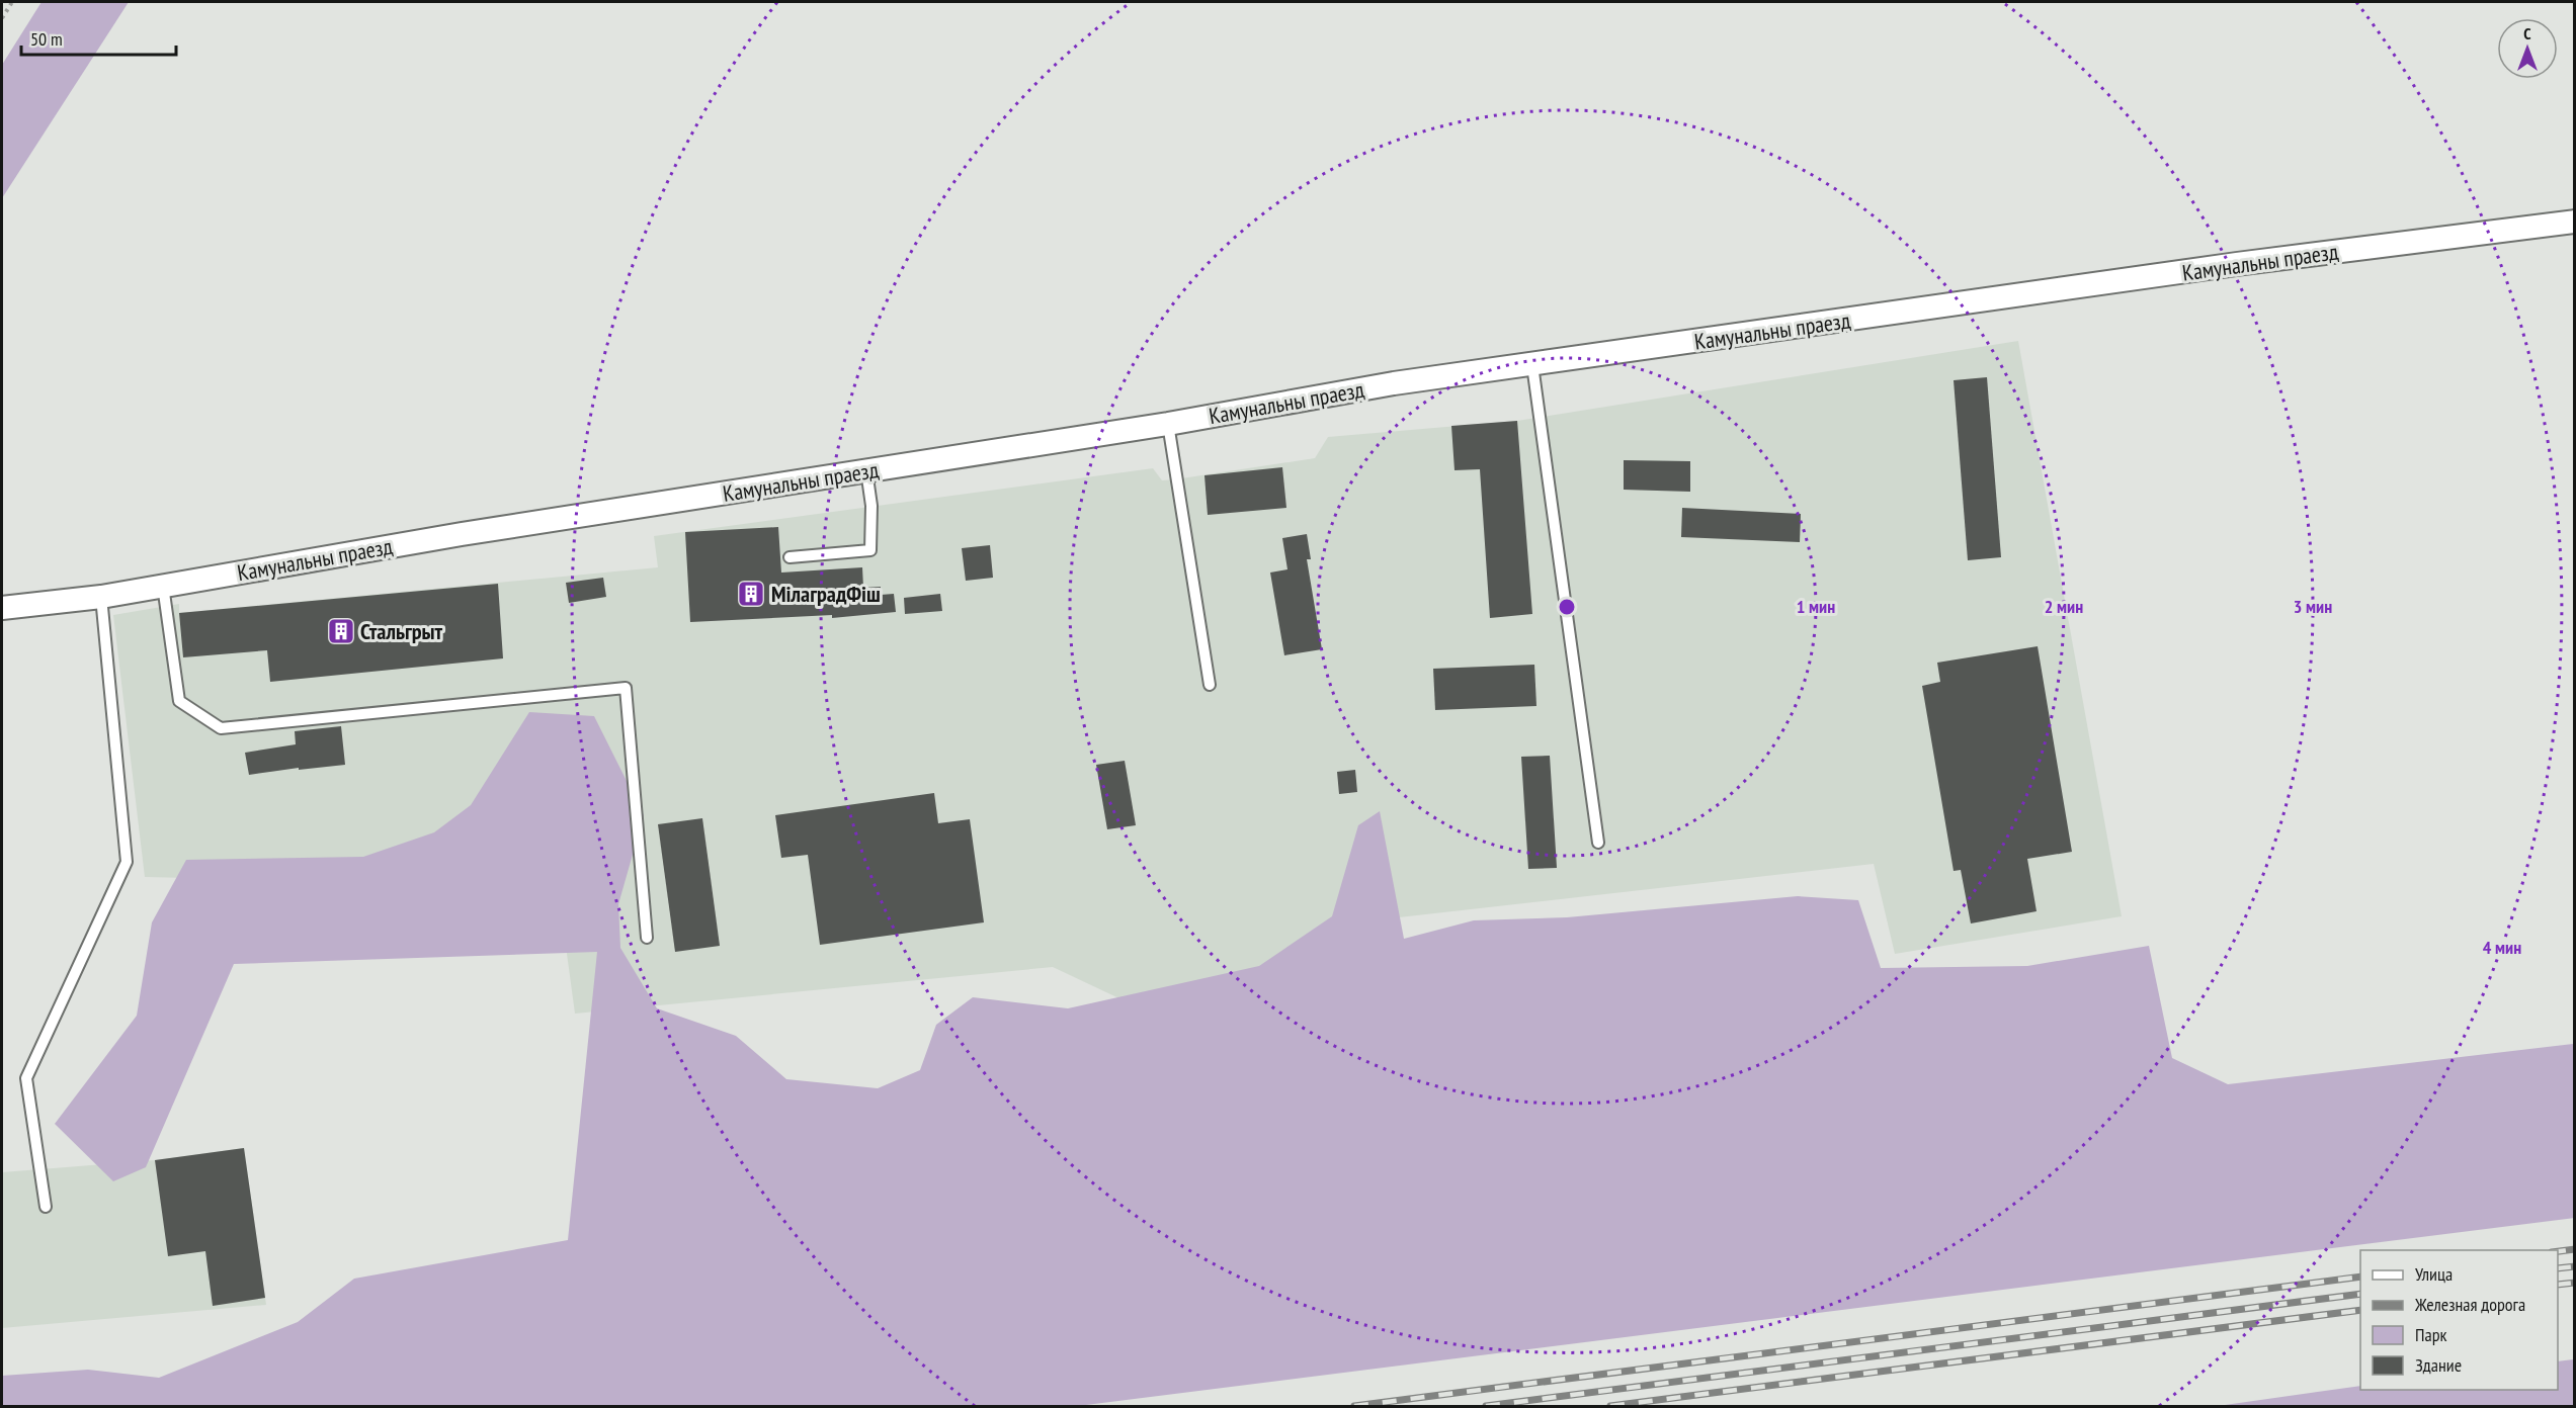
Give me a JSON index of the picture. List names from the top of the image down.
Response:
{
  "streets": {
    "street": ["Камунальны праезд"]
  },
  "places": {
    "building": ["МілаградФіш", "Стальгрыт"]
  },
  "legend": [
    "Улица",
    "Железная дорога",
    "Парк",
    "Здание"
  ],
  "scale_bar": "50 m",
  "north": "top",
  "rings": [
    "1 мин",
    "2 мин",
    "3 мин",
    "4 мин"
  ]
}
